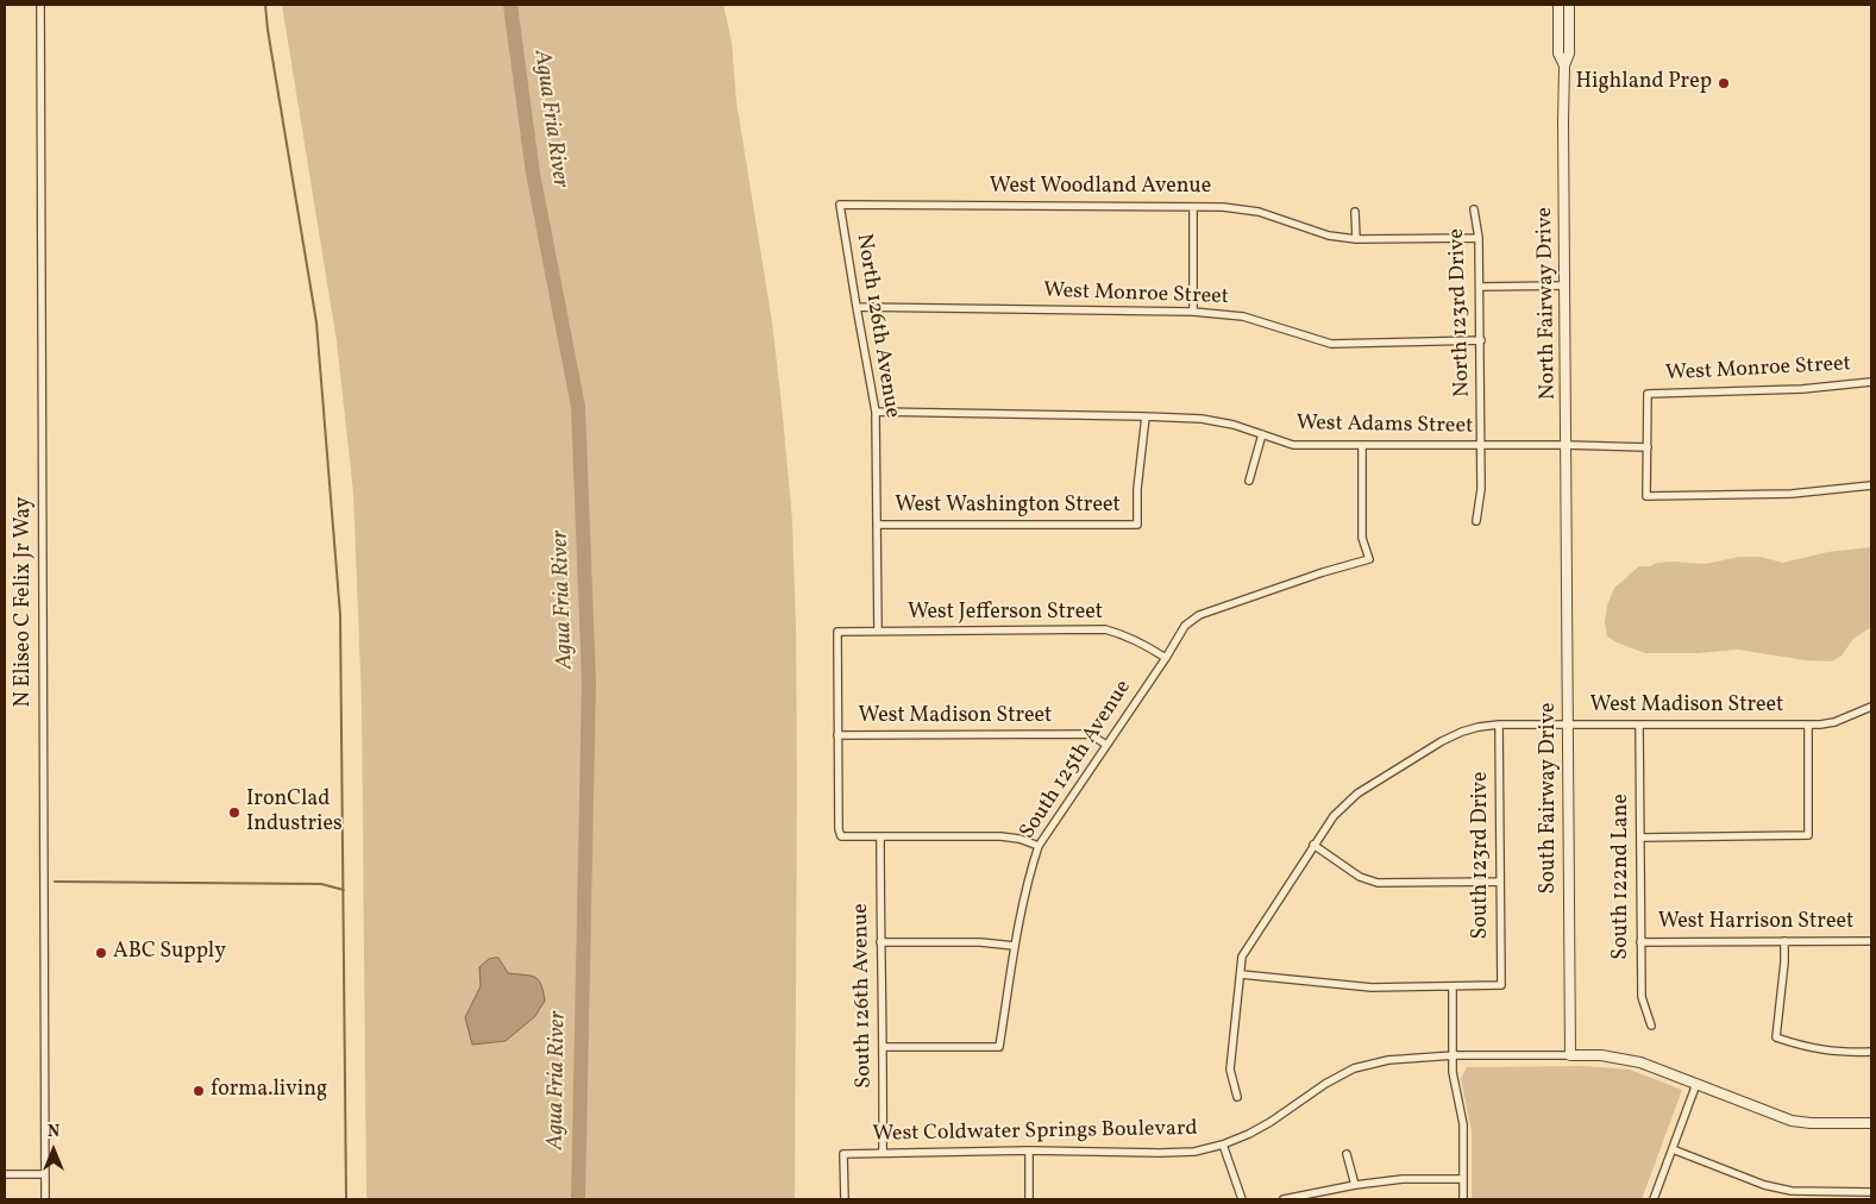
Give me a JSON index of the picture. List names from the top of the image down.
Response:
{
  "streets": {
    "street": [
      "West Woodland Avenue",
      "West Monroe Street",
      "North Fairway Drive",
      "North 123rd Drive",
      "North 126th Avenue",
      "West Adams Street",
      "West Washington Street",
      "N Eliseo C Felix Jr Way",
      "West Jefferson Street",
      "West Madison Street",
      "South 125th Avenue",
      "South Fairway Drive",
      "South 123rd Drive",
      "South 122nd Lane",
      "West Harrison Street",
      "South 126th Avenue",
      "West Coldwater Springs Boulevard"
    ]
  },
  "crossings": [
    ["West Woodland Avenue", "North 123rd Drive"],
    ["West Woodland Avenue", "North 126th Avenue"],
    ["West Monroe Street", "North 123rd Drive"],
    ["West Monroe Street", "North 126th Avenue"],
    ["West Monroe Street", "West Adams Street"],
    ["North Fairway Drive", "West Adams Street"],
    ["North Fairway Drive", "South Fairway Drive"],
    ["North 123rd Drive", "West Adams Street"],
    ["North 126th Avenue", "West Adams Street"],
    ["North 126th Avenue", "West Washington Street"],
    ["West Adams Street", "West Washington Street"],
    ["West Adams Street", "South 125th Avenue"],
    ["West Jefferson Street", "West Madison Street"],
    ["West Jefferson Street", "South 125th Avenue"],
    ["West Madison Street", "South 125th Avenue"],
    ["West Madison Street", "South Fairway Drive"],
    ["West Madison Street", "South 123rd Drive"],
    ["West Madison Street", "South 122nd Lane"],
    ["South 125th Avenue", "South 126th Avenue"],
    ["South Fairway Drive", "West Coldwater Springs Boulevard"],
    ["South 122nd Lane", "West Harrison Street"],
    ["South 126th Avenue", "West Coldwater Springs Boulevard"]
  ],
  "water": ["Agua Fria River"],
  "places": [
    "Highland Prep",
    "IronClad Industries",
    "ABC Supply",
    "forma.living"
  ],
  "north": "top"
}
